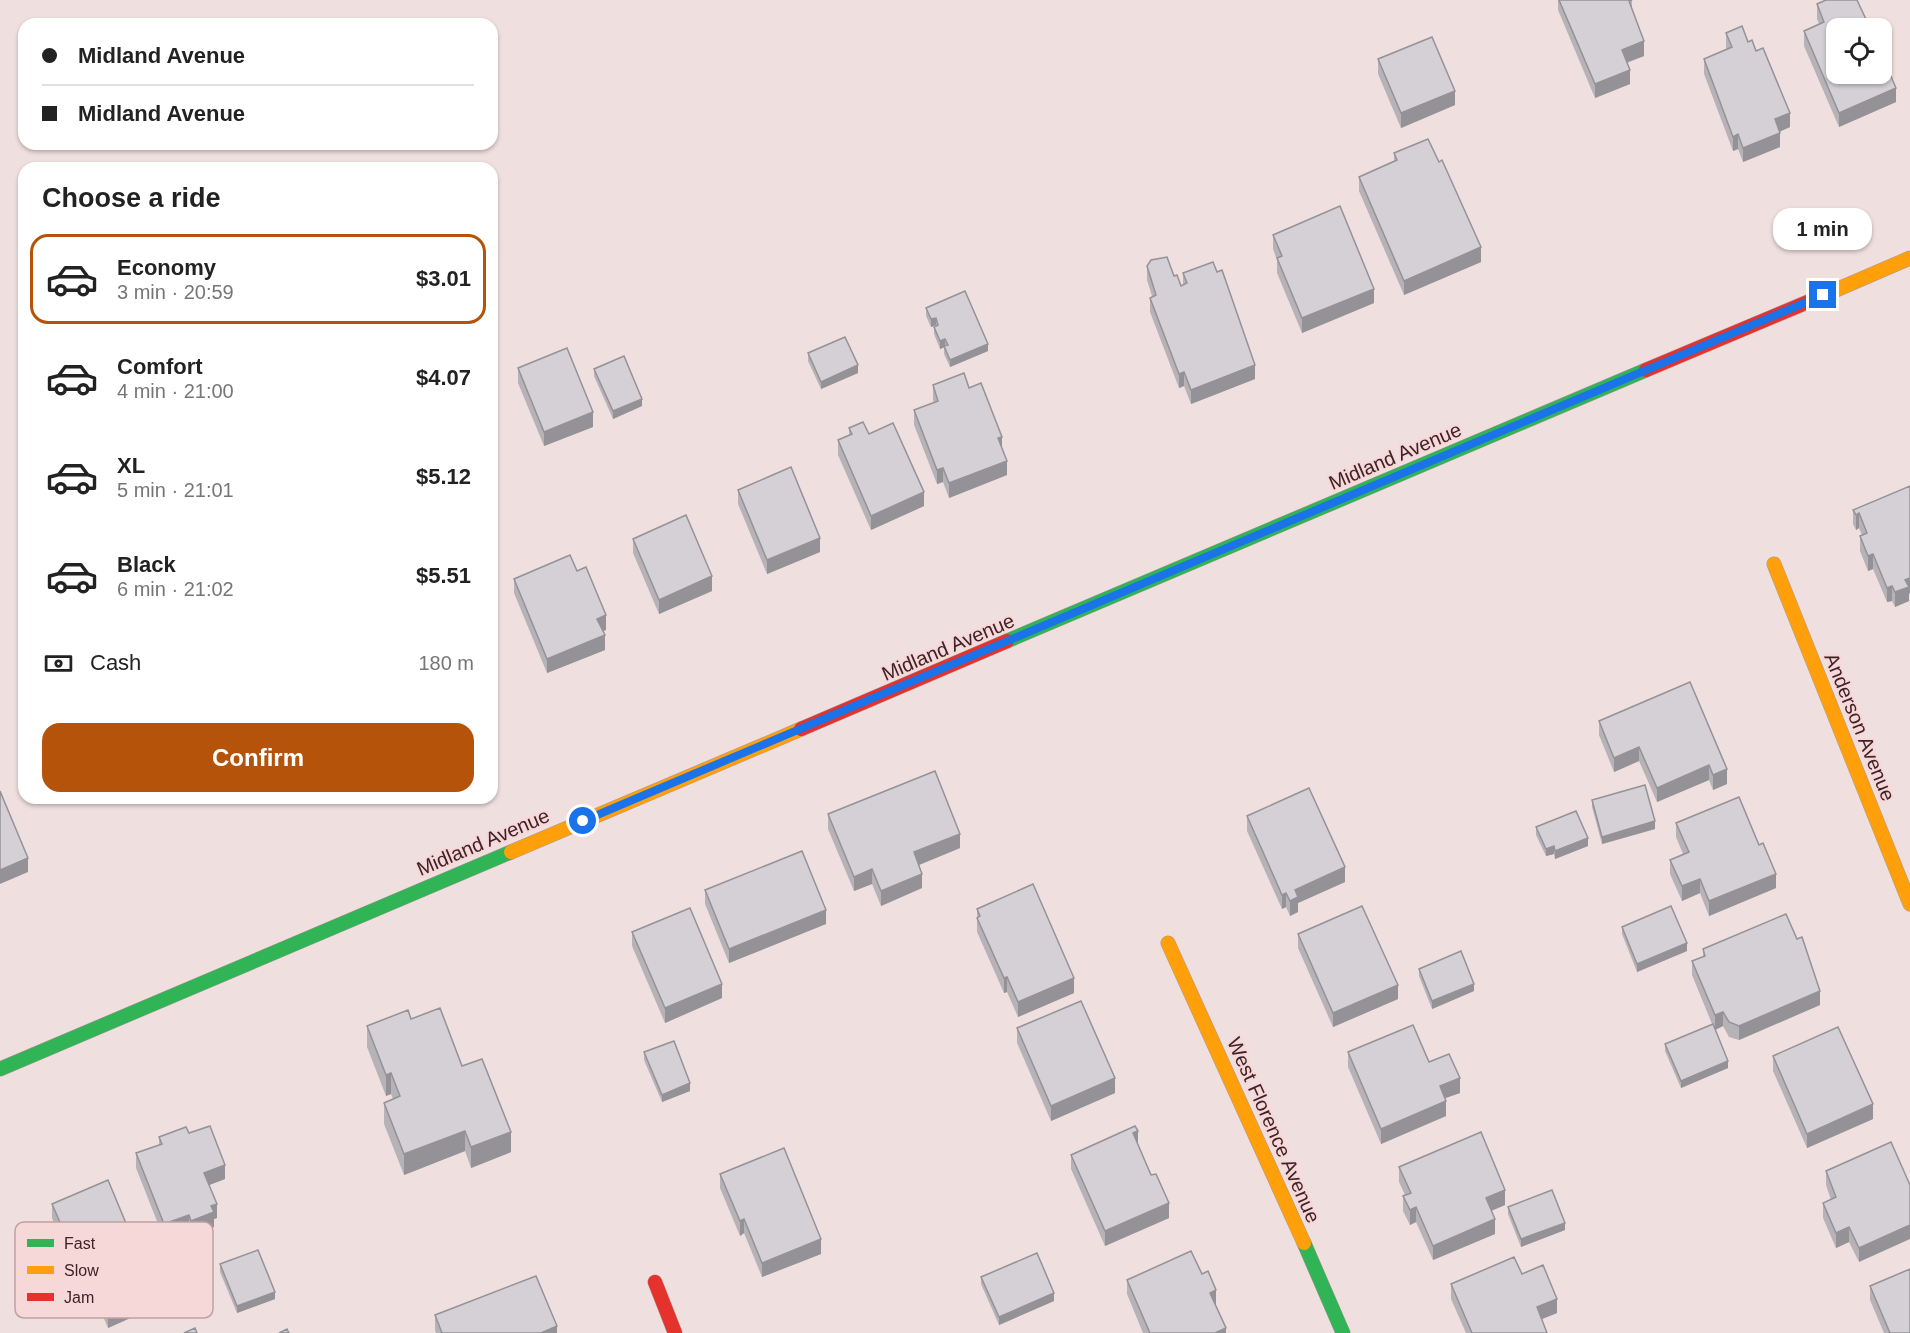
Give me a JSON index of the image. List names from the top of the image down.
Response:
{
  "streets": {
    "street": ["Midland Avenue", "Anderson Avenue", "West Florence Avenue"]
  },
  "legend": ["Fast", "Slow", "Jam"],
  "page": {
    "banner": ["Midland Avenue", "Midland Avenue"],
    "heading": "Choose a ride",
    "bubble": "1 min",
    "list": [
      {
        "name": "Economy",
        "note": "3 min · 20:59",
        "value": "$3.01"
      },
      {
        "name": "Comfort",
        "note": "4 min · 21:00",
        "value": "$4.07"
      },
      {
        "name": "XL",
        "note": "5 min · 21:01",
        "value": "$5.12"
      },
      {
        "name": "Black",
        "note": "6 min · 21:02",
        "value": "$5.51"
      }
    ],
    "pay": ["Cash", "180 m"],
    "buttons": "Confirm"
  }
}
